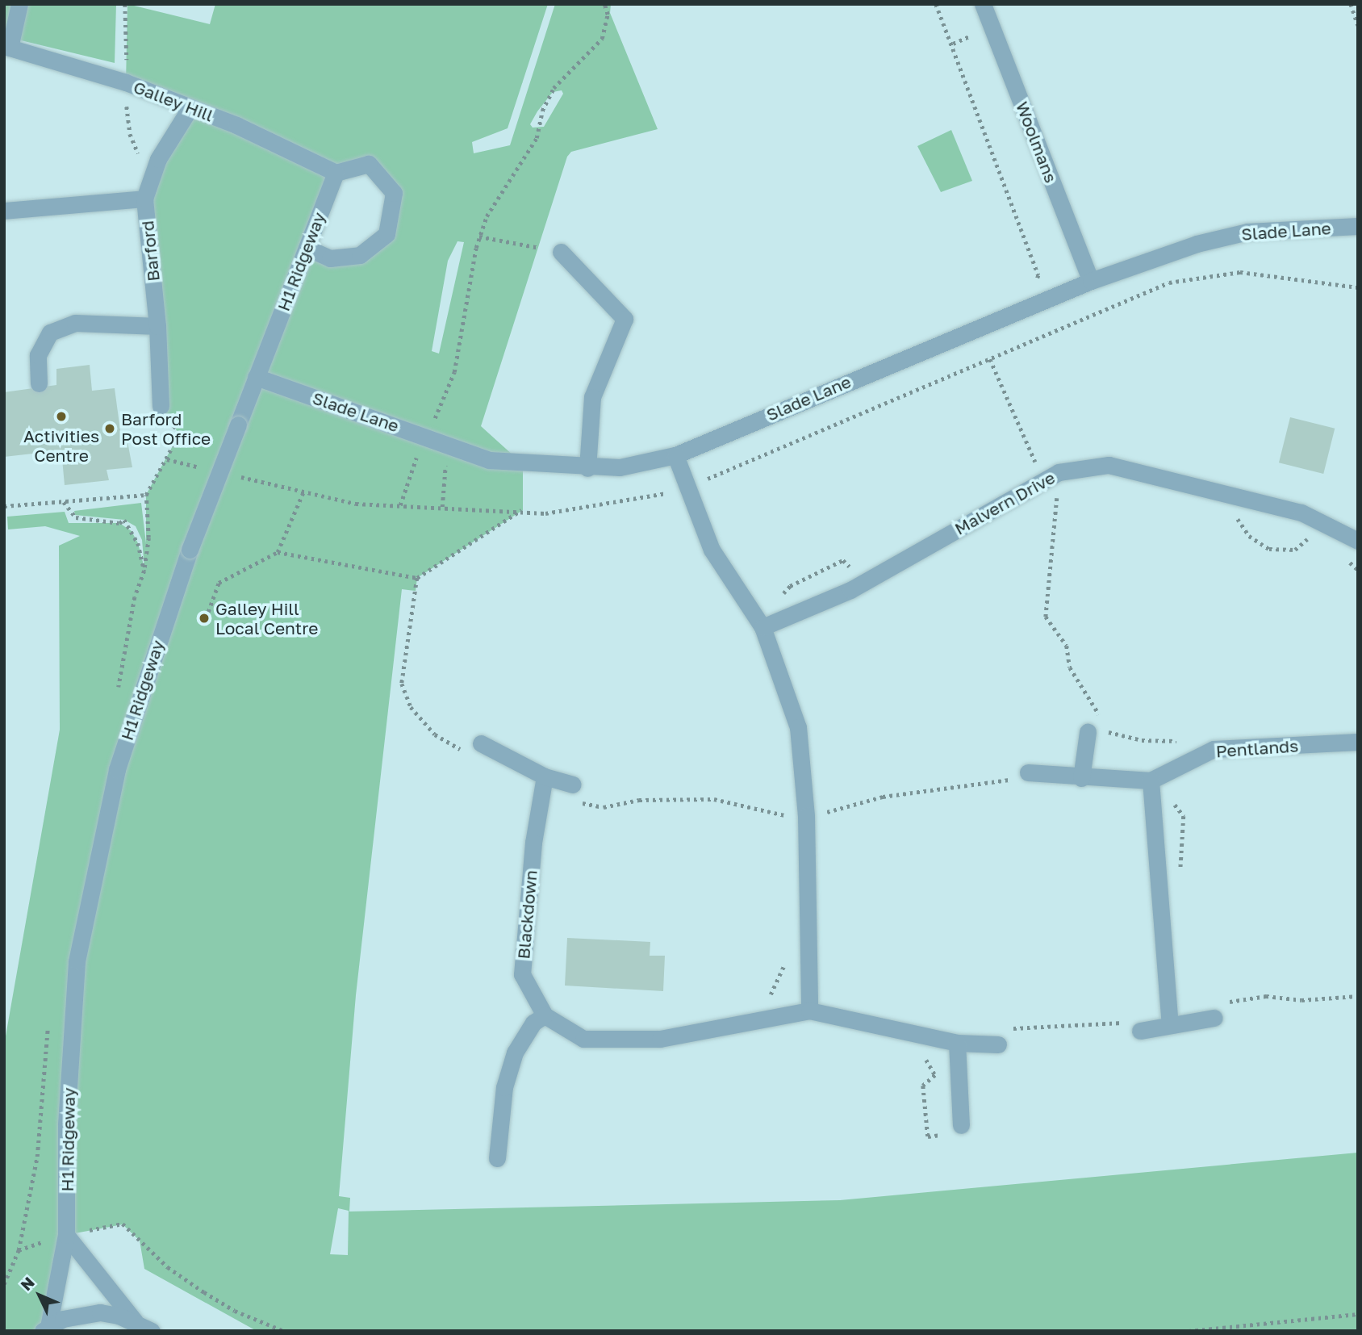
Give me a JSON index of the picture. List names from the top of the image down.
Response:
{
  "streets": {
    "street": [
      "Galley Hill",
      "Woolmans",
      "Slade Lane",
      "Barford",
      "H1 Ridgeway",
      "Malvern Drive",
      "Pentlands",
      "Blackdown"
    ]
  },
  "crossings": [
    ["Galley Hill", "Barford"],
    ["Galley Hill", "H1 Ridgeway"],
    ["Woolmans", "Slade Lane"],
    ["Slade Lane", "H1 Ridgeway"]
  ],
  "places": ["Activities Centre", "Barford Post Office", "Galley Hill Local Centre"],
  "north": "top left"
}
